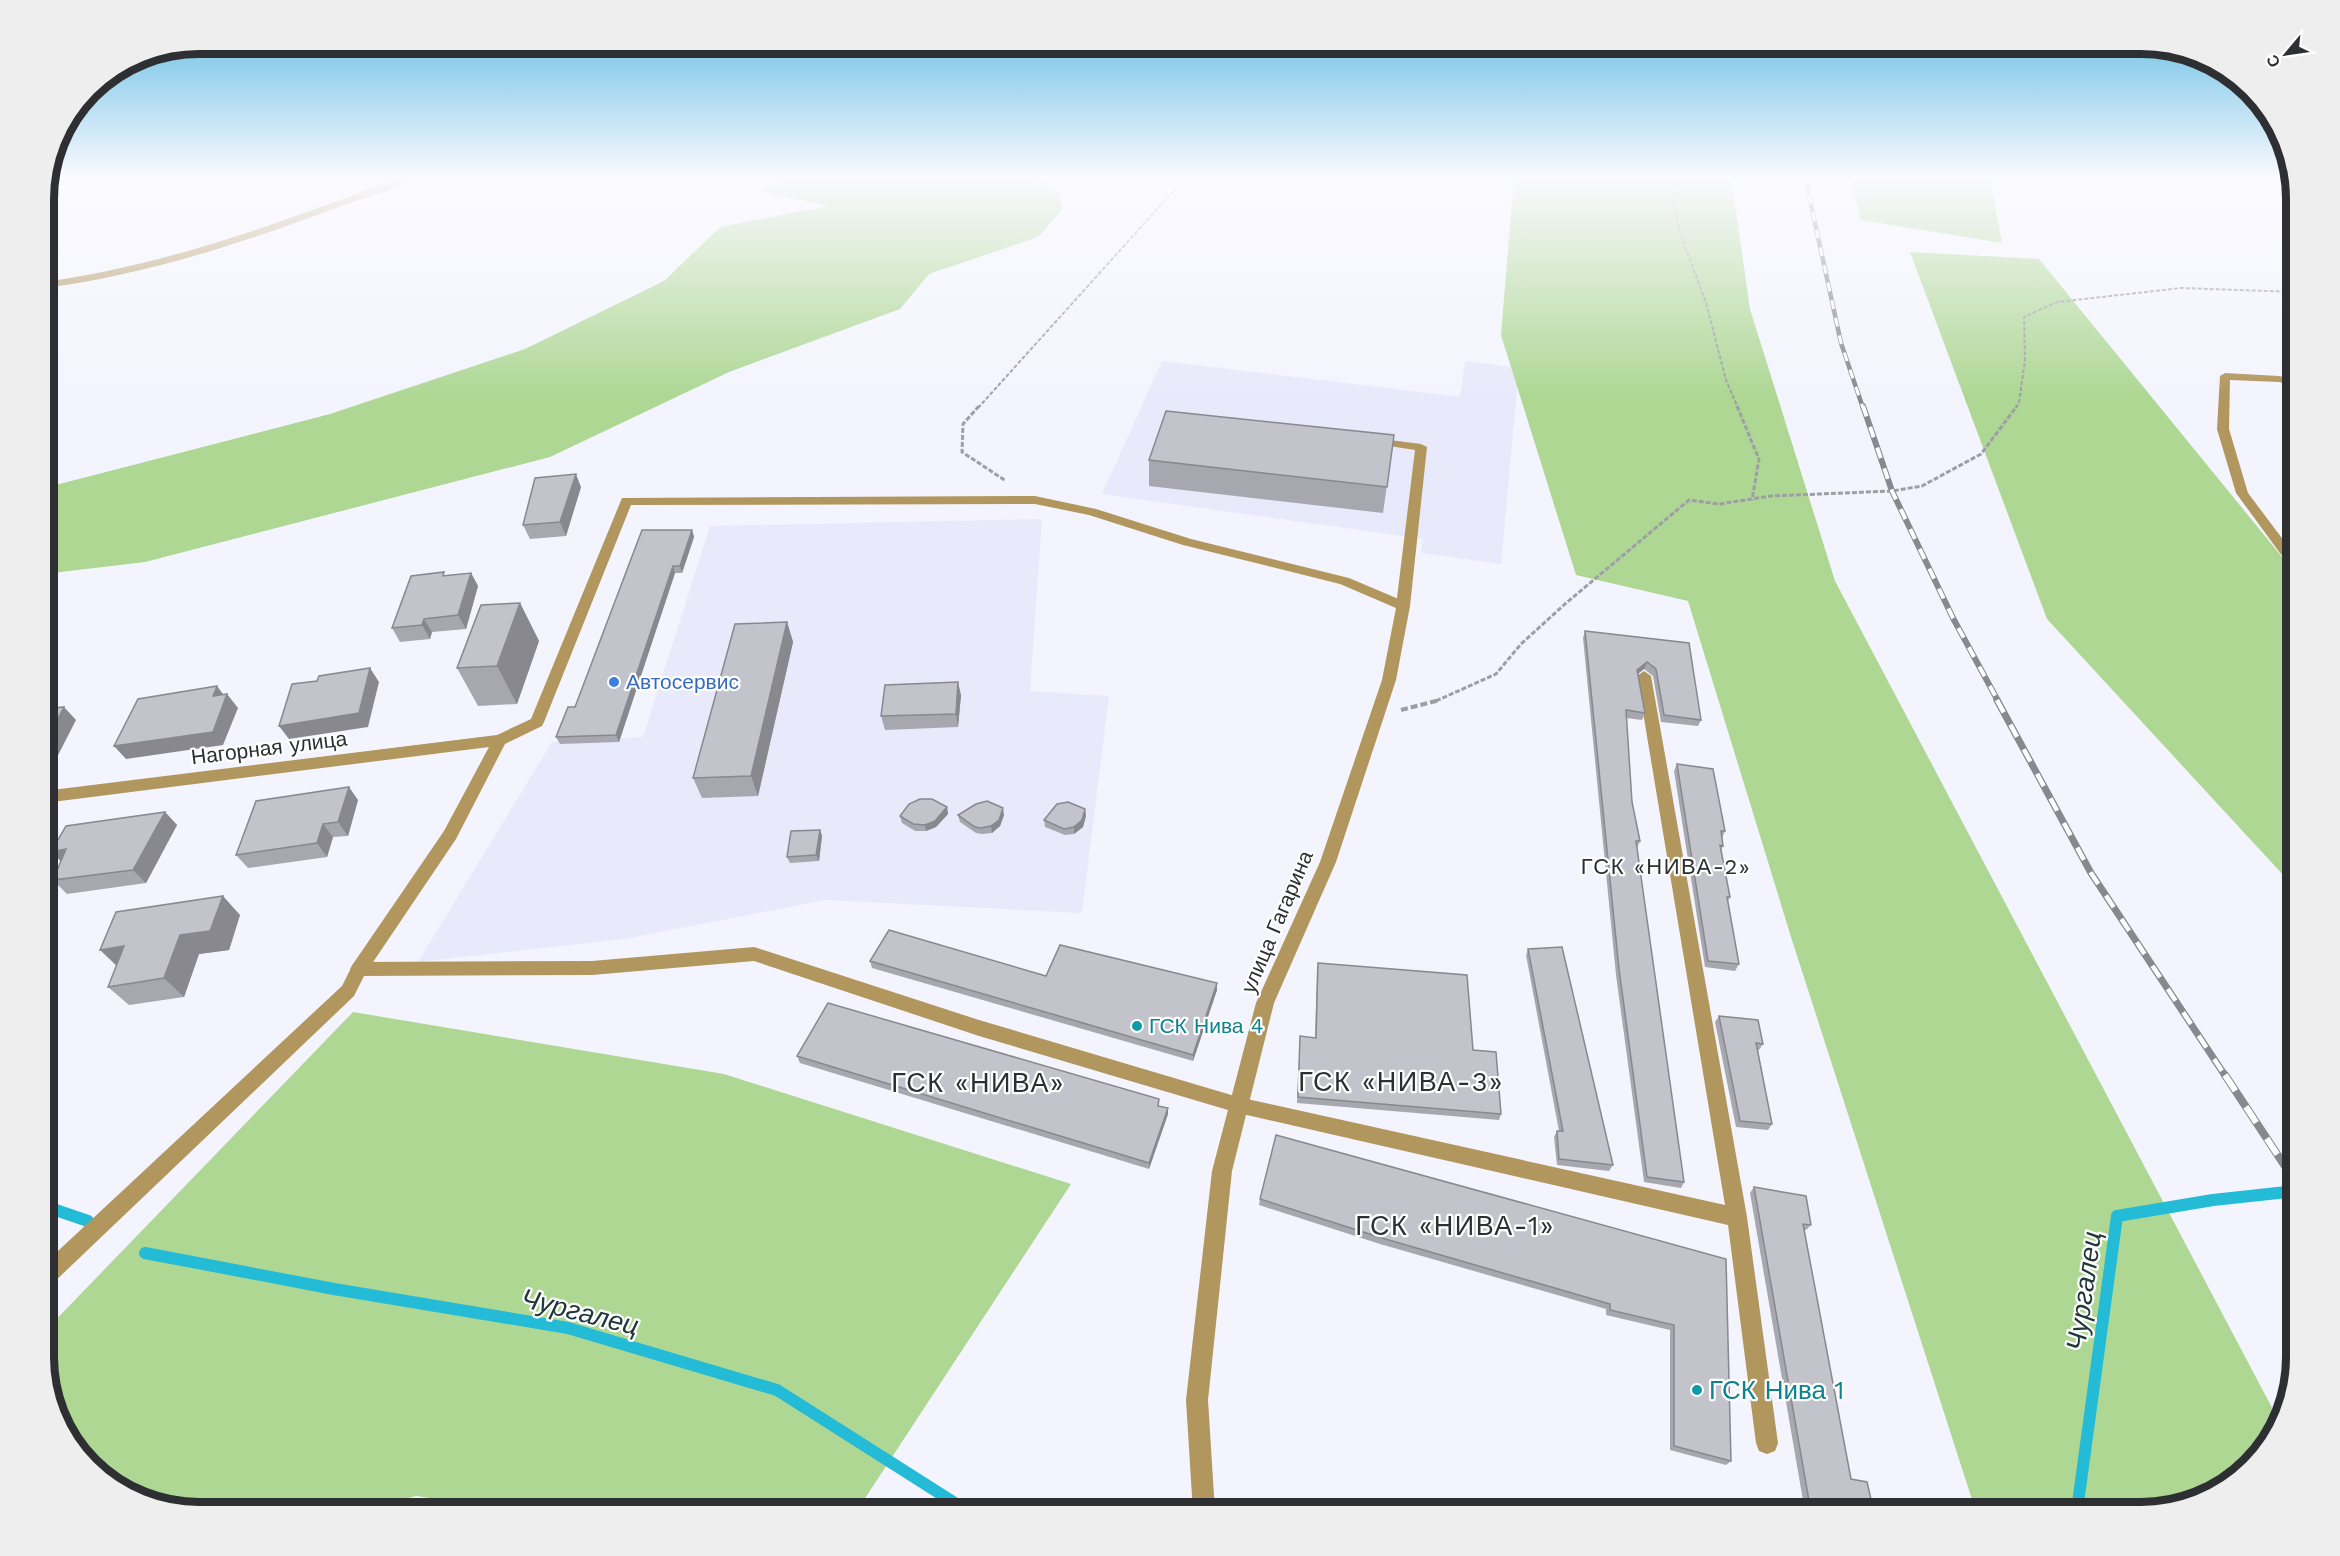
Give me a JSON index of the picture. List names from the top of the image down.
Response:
{
  "streets": {
    "street": ["Нагорная улица", "улица Гагарина"]
  },
  "districts": [
    "ГСК «НИВА-2»",
    "ГСК «НИВА-3»",
    "ГСК «НИВА»",
    "ГСК «НИВА-1»"
  ],
  "water": ["Чургалец"],
  "places": ["Автосервис", "ГСК Нива 4", "ГСК Нива 1"],
  "north": "bottom left"
}
